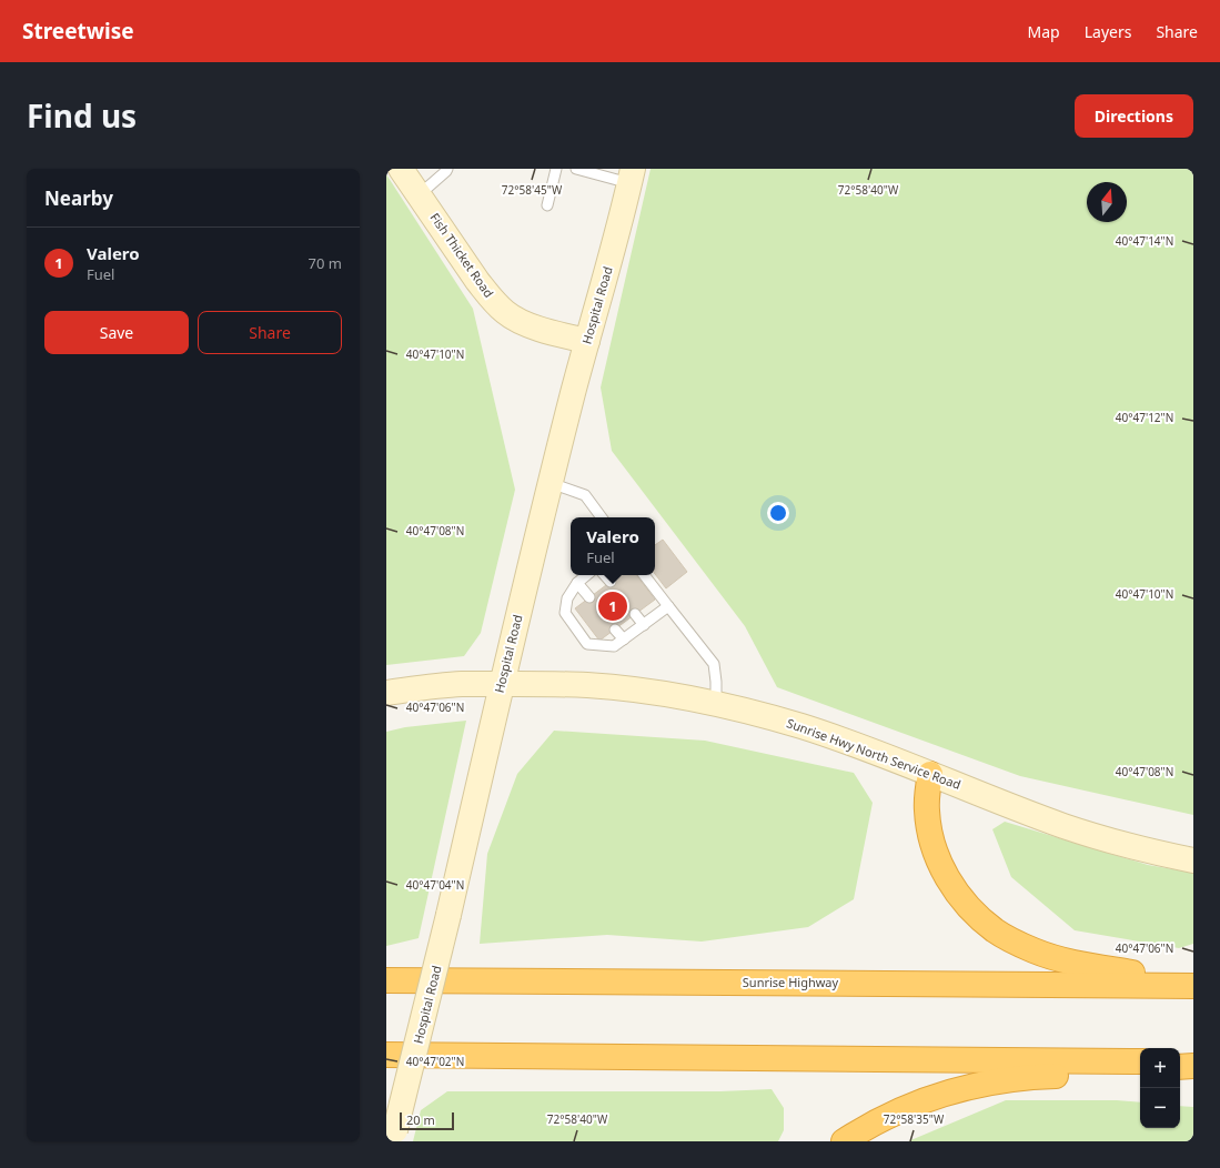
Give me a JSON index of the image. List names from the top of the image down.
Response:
{
  "streets": {
    "highway": ["Sunrise Highway"],
    "street": ["Fish Thicket Road", "Hospital Road", "Sunrise Hwy North Service Road"]
  },
  "crossings": [
    ["Fish Thicket Road", "Hospital Road"],
    ["Hospital Road", "Sunrise Hwy North Service Road"]
  ],
  "scale_bar": "20 m",
  "north": "top",
  "page": {
    "header": "Streetwise",
    "nav": ["Map", "Layers", "Share"],
    "title": "Find us",
    "buttons": [
      "Directions",
      ["Save", "Share"]
    ],
    "heading": "Nearby",
    "list": [
      {
        "mark": "1",
        "name": "Valero",
        "note": "Fuel",
        "value": "70 m"
      }
    ],
    "popup": ["Valero", "Fuel"],
    "pins": "1",
    "map_buttons": ["+", "−"],
    "scale": "20 m"
  },
  "coordinates": [
    "72°58'45\"W",
    "72°58'40\"W",
    "40°47'14\"N",
    "40°47'10\"N",
    "40°47'12\"N",
    "40°47'08\"N",
    "40°47'06\"N",
    "40°47'04\"N",
    "40°47'02\"N",
    "72°58'35\"W"
  ]
}
